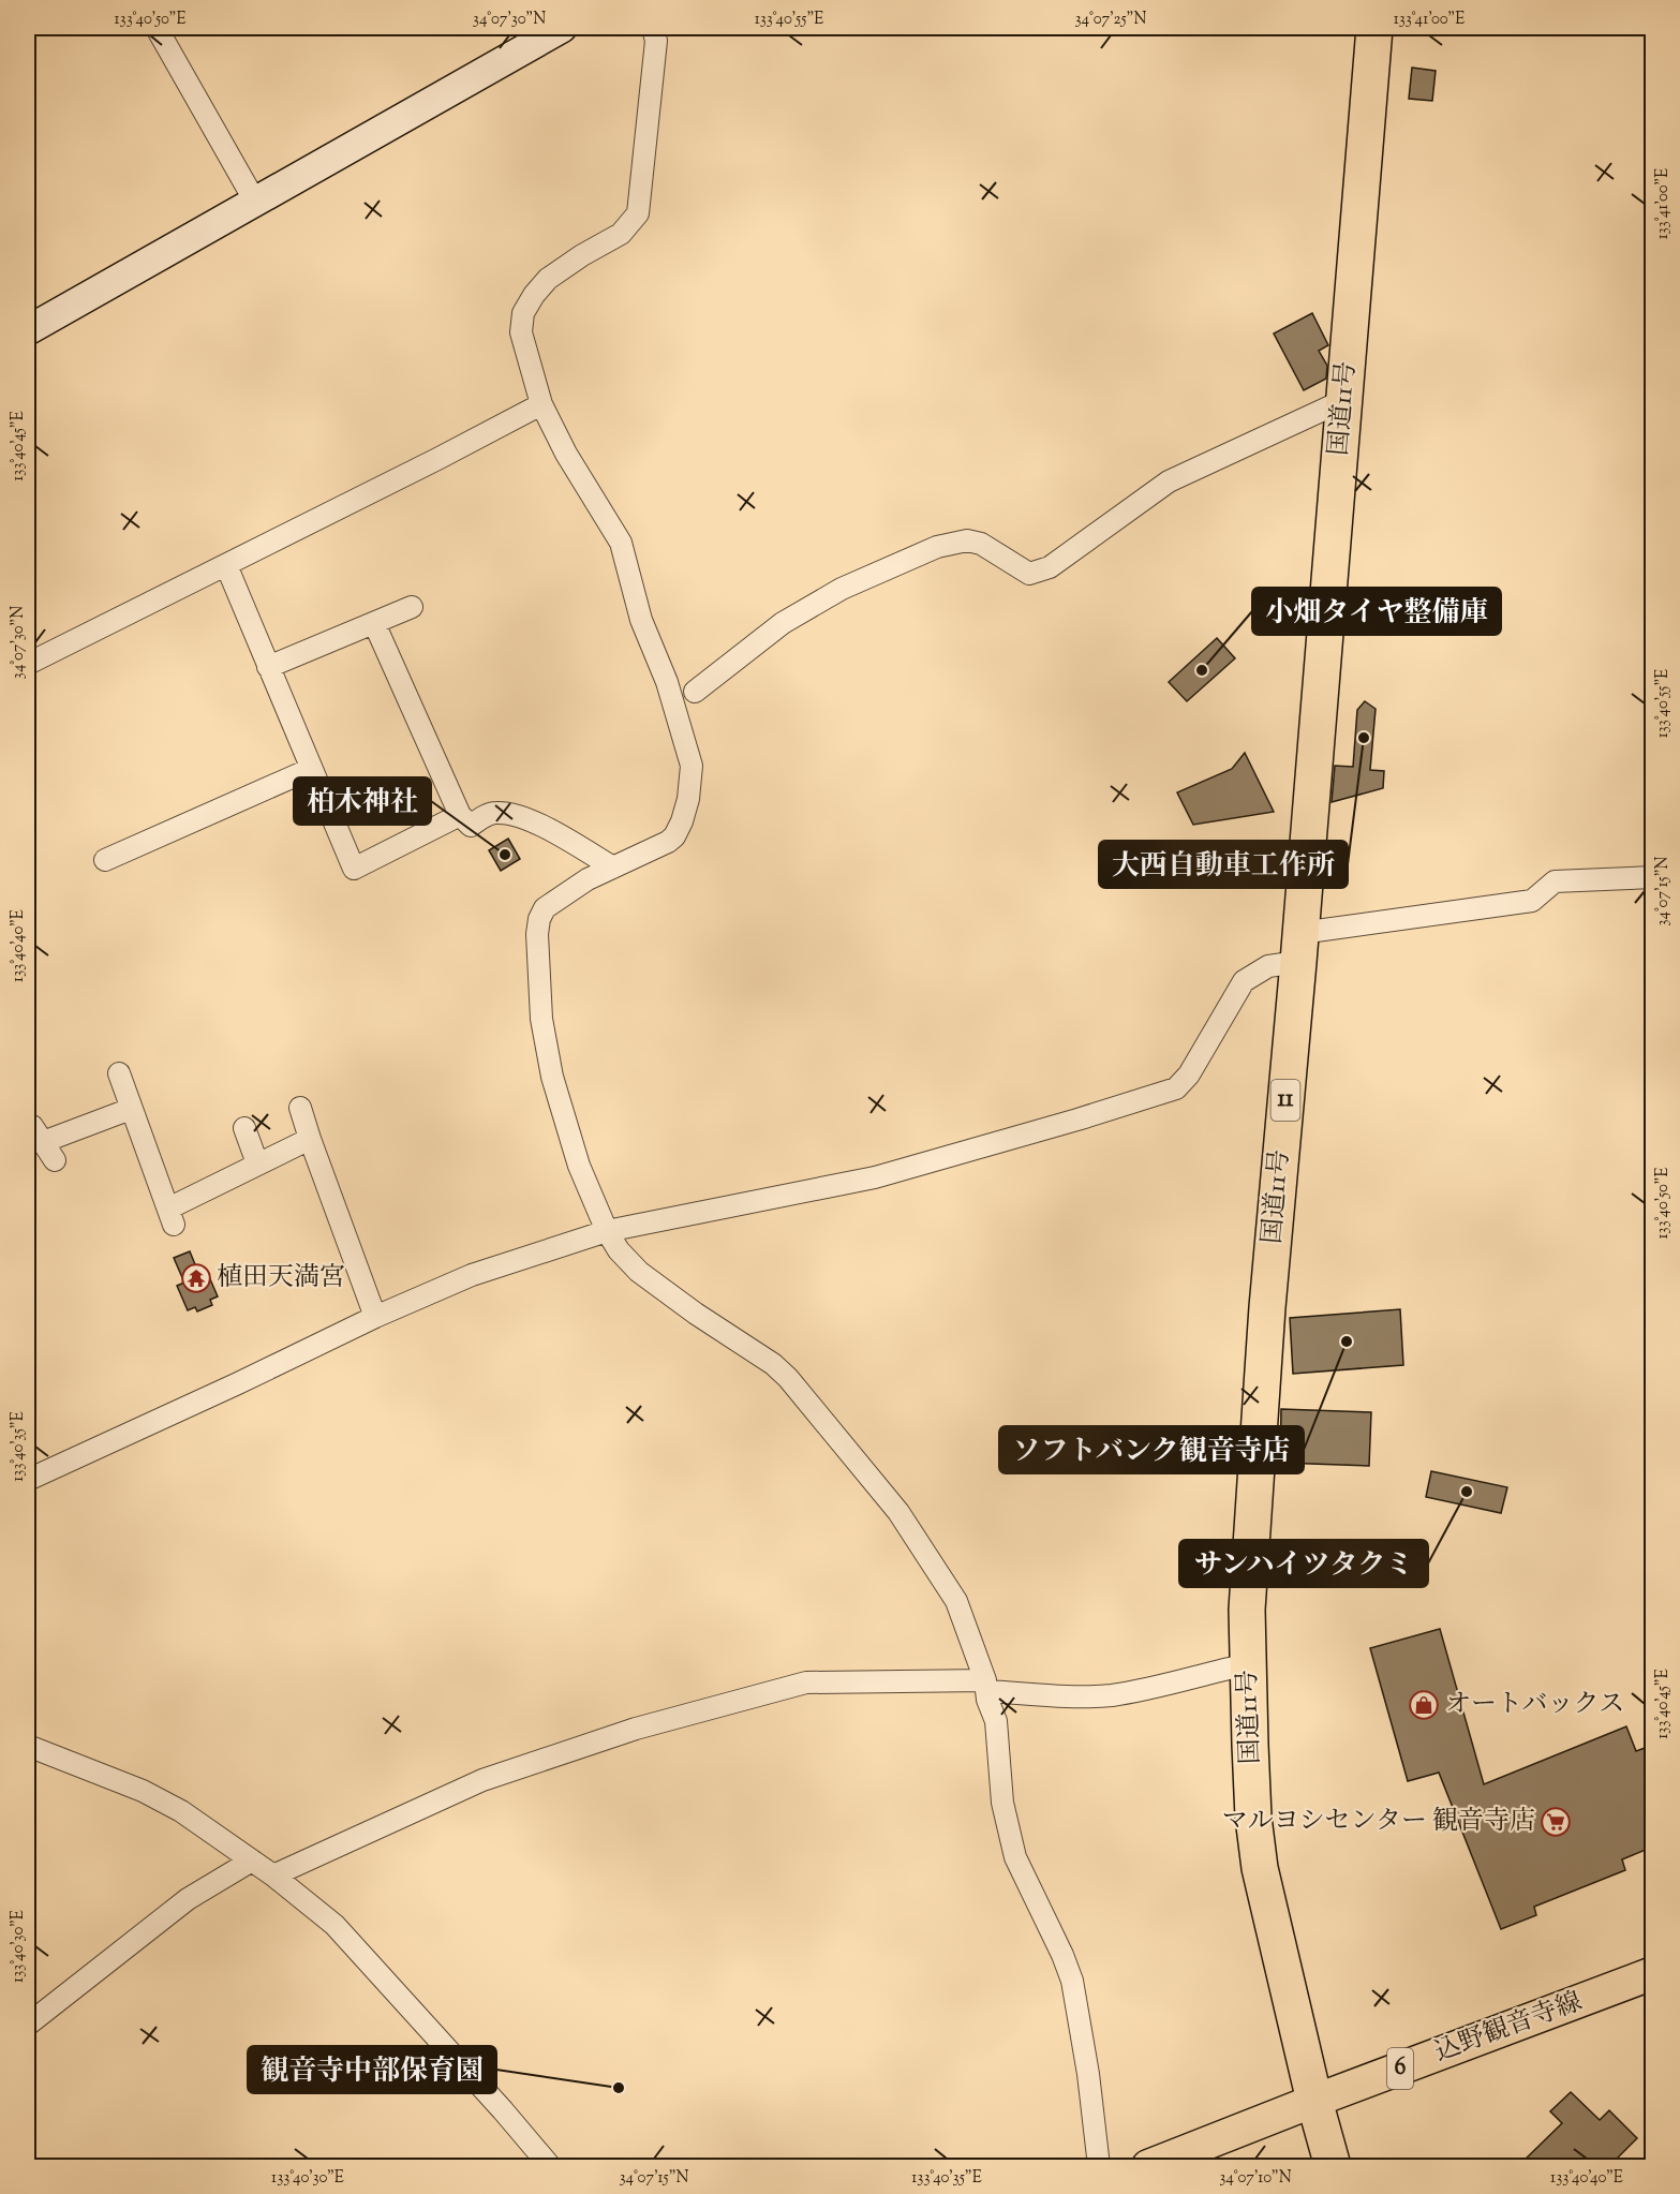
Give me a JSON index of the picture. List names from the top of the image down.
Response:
{
  "streets": {
    "highway": ["国道11号", "11"],
    "main road": ["込野観音寺線", "6"]
  },
  "crossings": [
    ["国道11号", "込野観音寺線"]
  ],
  "places": {
    "other": [
      "小畑タイヤ整備庫",
      "大西自動車工作所",
      "柏木神社",
      "ソフトバンク観音寺店",
      "サンハイツタクミ",
      "観音寺中部保育園"
    ],
    "temple": ["植田天満宮"],
    "shop": ["オートバックス"],
    "supermarket": ["マルヨシセンター 観音寺店"]
  },
  "coordinates": [
    "133°40'50\"E",
    "34°07'30\"N",
    "133°40'55\"E",
    "34°07'25\"N",
    "133°41'00\"E",
    "133°40'45\"E",
    "34°07'15\"N",
    "133°40'40\"E",
    "133°40'35\"E",
    "133°40'30\"E",
    "34°07'10\"N"
  ]
}
